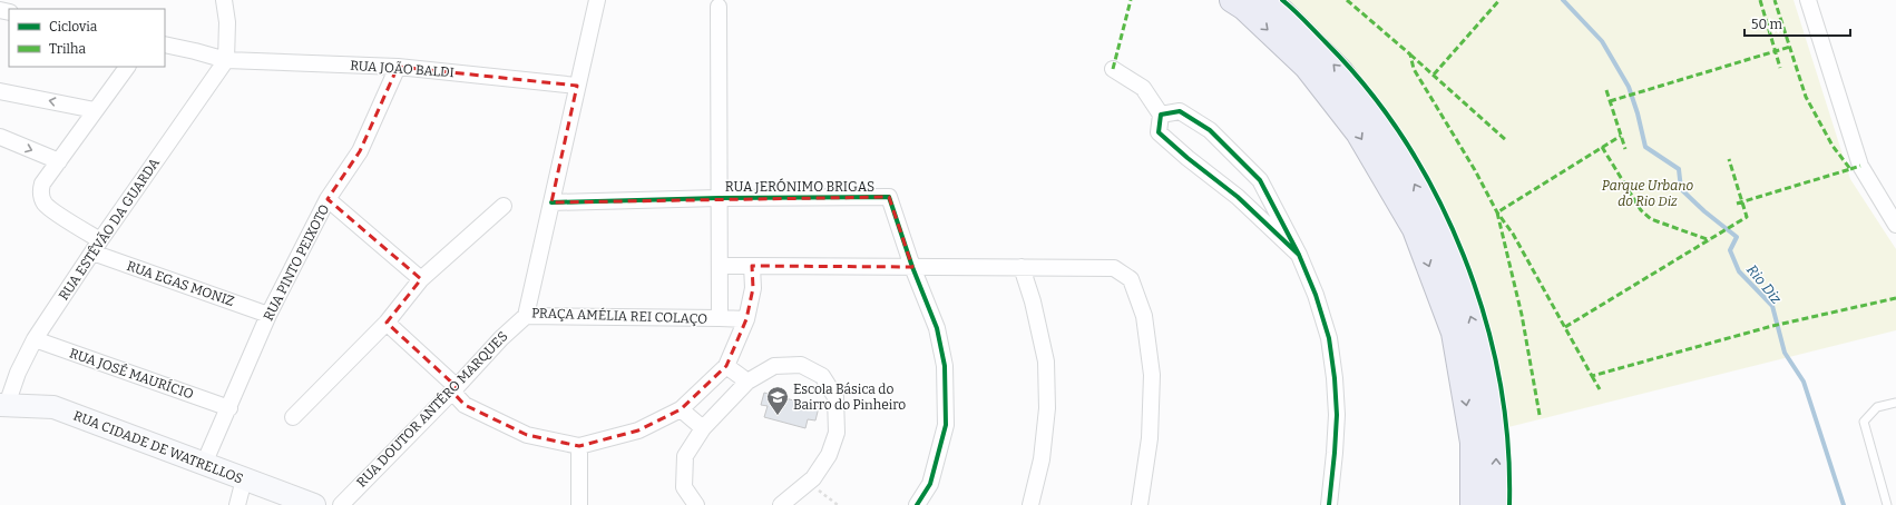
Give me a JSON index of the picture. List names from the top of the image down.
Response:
{
  "streets": {
    "street": [
      "RUA JOÃO BALDI",
      "RUA JERÓNIMO BRIGAS",
      "RUA ESTÊVÃO DA GUARDA",
      "RUA PINTO PEIXOTO",
      "RUA EGAS MONIZ",
      "PRAÇA AMÉLIA REI COLAÇO",
      "RUA JOSÉ MAURÍCIO",
      "RUA DOUTOR ANTÉRO MARQUES",
      "RUA CIDADE DE WATRELLOS"
    ]
  },
  "crossings": [
    ["RUA JOÃO BALDI", "RUA ESTÊVÃO DA GUARDA"],
    ["RUA JOÃO BALDI", "RUA PINTO PEIXOTO"],
    ["RUA JOÃO BALDI", "PRAÇA AMÉLIA REI COLAÇO"],
    ["RUA ESTÊVÃO DA GUARDA", "RUA EGAS MONIZ"],
    ["RUA ESTÊVÃO DA GUARDA", "RUA JOSÉ MAURÍCIO"],
    ["RUA ESTÊVÃO DA GUARDA", "RUA CIDADE DE WATRELLOS"],
    ["RUA PINTO PEIXOTO", "RUA EGAS MONIZ"],
    ["RUA PINTO PEIXOTO", "RUA JOSÉ MAURÍCIO"],
    ["RUA PINTO PEIXOTO", "RUA CIDADE DE WATRELLOS"],
    ["PRAÇA AMÉLIA REI COLAÇO", "RUA DOUTOR ANTÉRO MARQUES"]
  ],
  "water": ["Rio Diz"],
  "parks": ["Parque Urbano do Rio Diz"],
  "places": {
    "school or university": ["Escola Básica do Bairro do Pinheiro"]
  },
  "legend": ["Ciclovia", "Trilha"],
  "scale_bar": "50 m"
}
